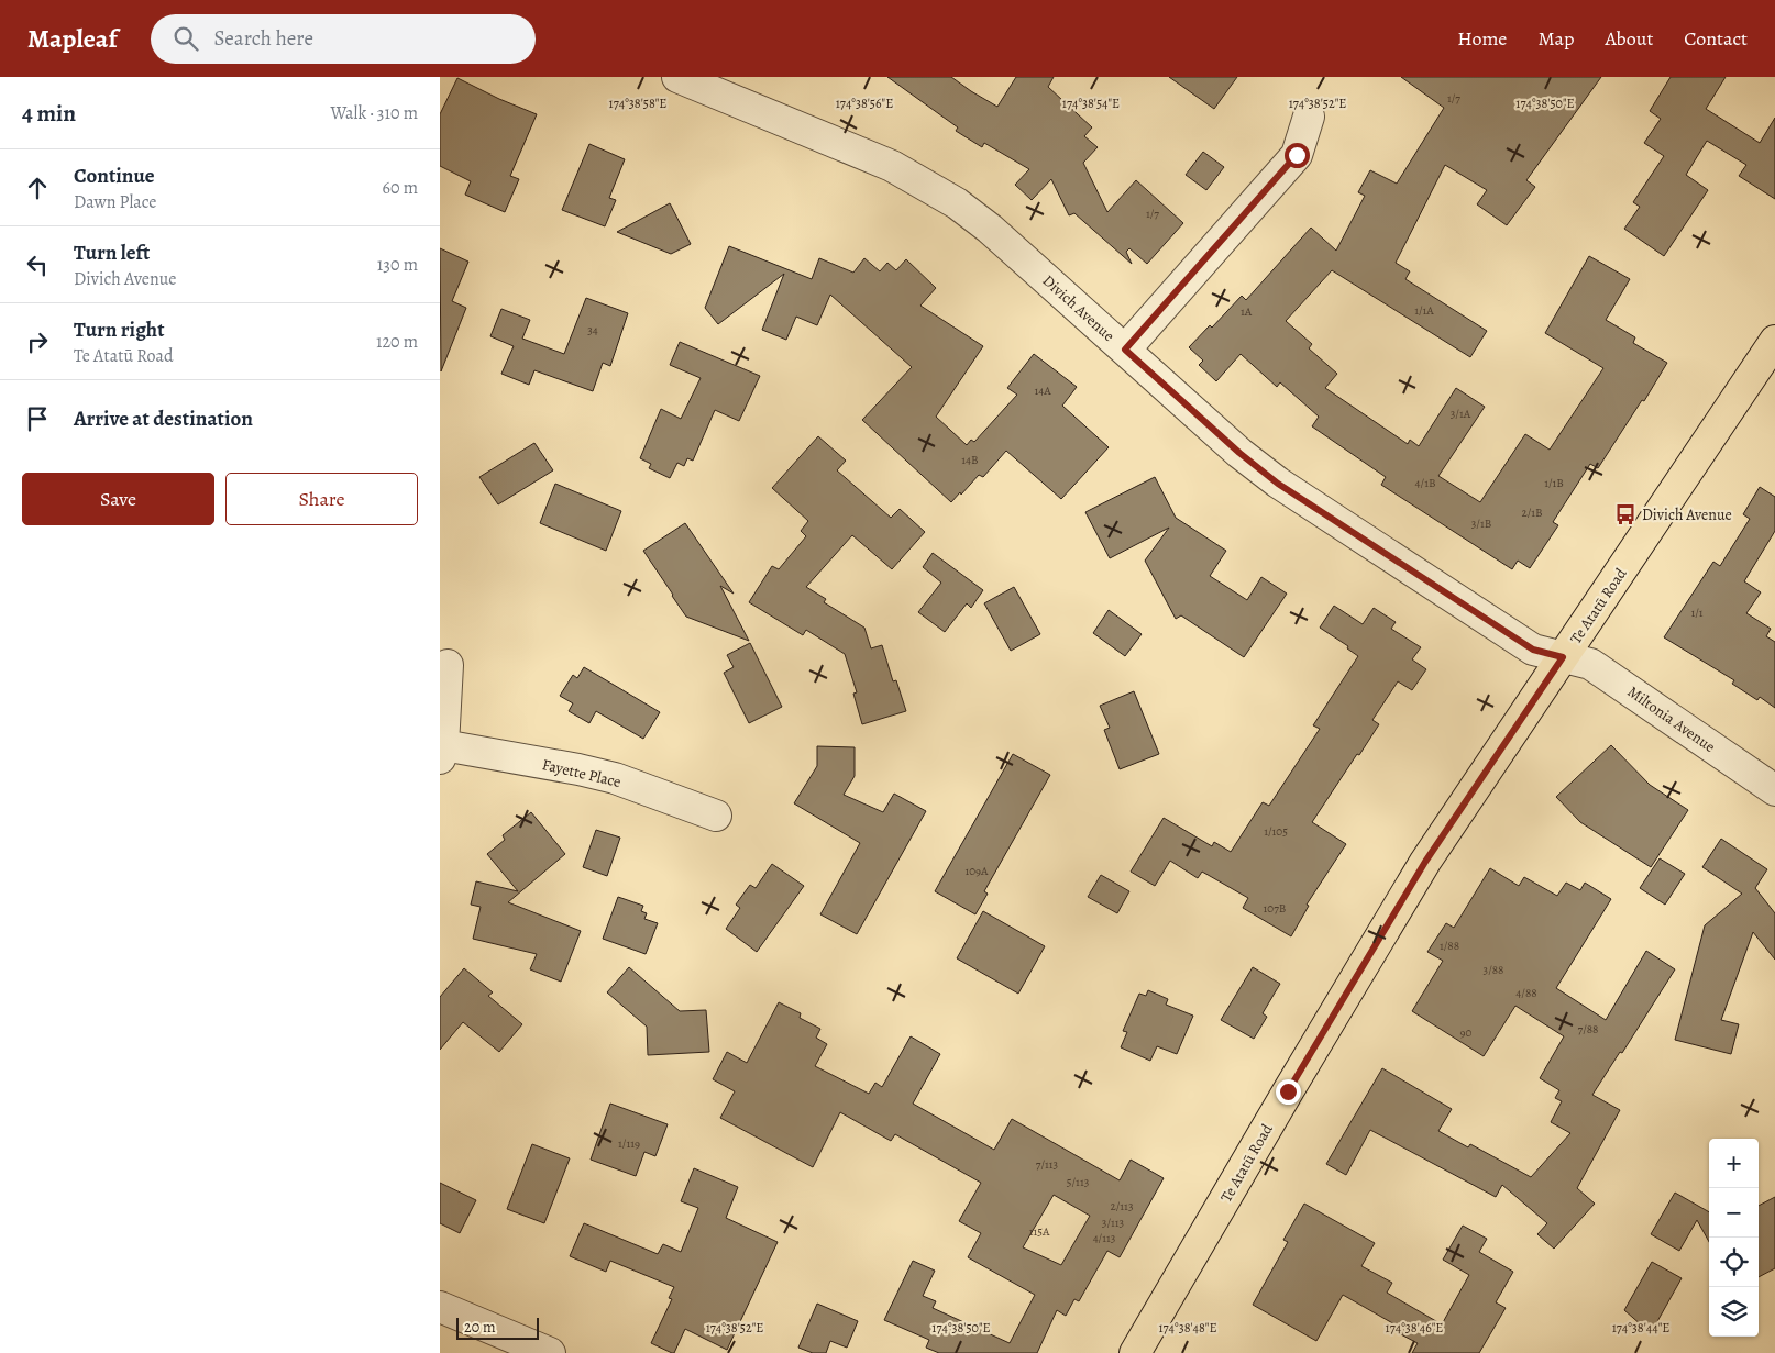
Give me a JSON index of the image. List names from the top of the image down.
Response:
{
  "streets": {
    "main road": ["Te Atatū Road"],
    "street": ["Divich Avenue", "Miltonia Avenue", "Fayette Place"]
  },
  "crossings": [
    ["Divich Avenue", "Te Atatū Road"],
    ["Divich Avenue", "Miltonia Avenue"],
    ["Te Atatū Road", "Miltonia Avenue"]
  ],
  "places": {
    "bus stop": ["Divich Avenue"]
  },
  "house_numbers": [
    "1/7",
    "1/7",
    "1/1A",
    "1A",
    "34",
    "14A",
    "3/1A",
    "14B",
    "4/1B",
    "1/1B",
    "2/1B",
    "3/1B",
    "1/1",
    "1/105",
    "109A",
    "107B",
    "1/88",
    "3/88",
    "4/88",
    "7/88",
    "90",
    "1/119",
    "7/113",
    "5/113",
    "2/113",
    "3/113",
    "115A",
    "4/113"
  ],
  "scale_bar": "20 m",
  "page": {
    "header": "Mapleaf",
    "search": "Search here",
    "nav": [
      "Home",
      "Map",
      "About",
      "Contact"
    ],
    "heading": ["4 min", "Walk · 310 m"],
    "list": [
      ["Continue", "Dawn Place", "60 m"],
      ["Turn left", "Divich Avenue", "130 m"],
      ["Turn right", "Te Atatū Road", "120 m"],
      "Arrive at destination"
    ],
    "buttons": ["Save", "Share"],
    "map_buttons": ["+", "−"],
    "scale": "20 m"
  },
  "coordinates": [
    "174°38'56\"E",
    "174°38'54\"E",
    "174°38'52\"E",
    "174°38'50\"E",
    "174°38'58\"E",
    "174°38'46\"E",
    "174°38'44\"E",
    "174°38'48\"E"
  ]
}
